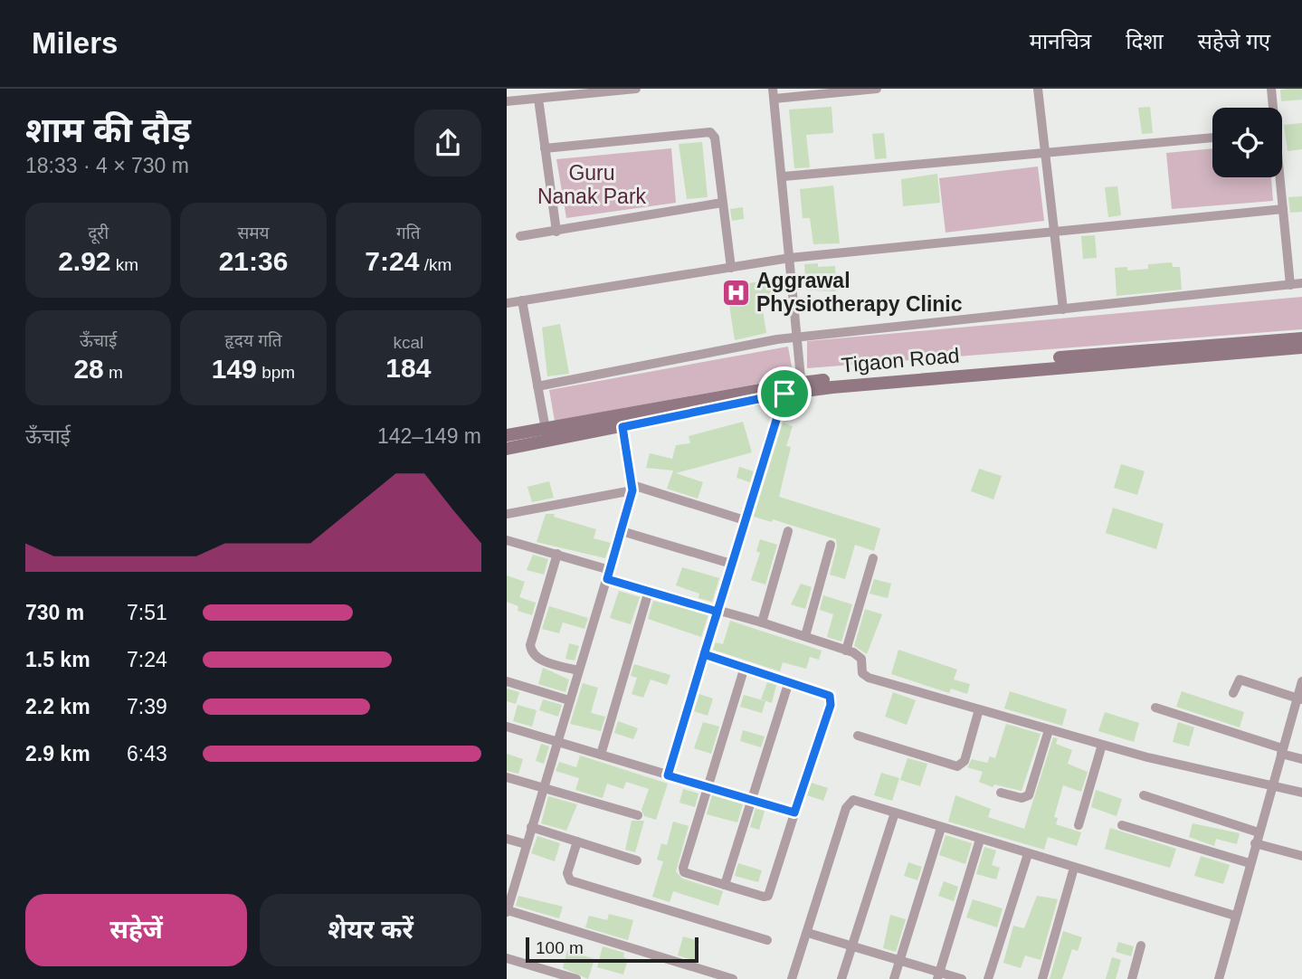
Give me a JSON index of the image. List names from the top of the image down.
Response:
{
  "streets": {
    "street": ["Tigaon Road"]
  },
  "parks": ["Guru Nanak Park"],
  "places": {
    "hospital": ["Aggrawal Physiotherapy Clinic"]
  },
  "scale_bar": "100 m",
  "page": {
    "header": "Milers",
    "nav": ["मानचित्र", "दिशा", "सहेजे गए"],
    "heading": ["शाम की दौड़", "18:33 · 4 × 730 m"],
    "stats": [
      ["दूरी", "2.92 km"],
      ["समय", "21:36"],
      ["गति", "7:24 /km"],
      ["ऊँचाई", "28 m"],
      ["हृदय गति", "149 bpm"],
      ["kcal", "184"]
    ],
    "chart": ["ऊँचाई", "142–149 m"],
    "list": [
      {
        "name": "730 m",
        "note": "7:51"
      },
      {
        "name": "1.5 km",
        "note": "7:24"
      },
      {
        "name": "2.2 km",
        "note": "7:39"
      },
      {
        "name": "2.9 km",
        "note": "6:43"
      }
    ],
    "buttons": ["सहेजें", "शेयर करें"],
    "scale": "100 m"
  }
}
